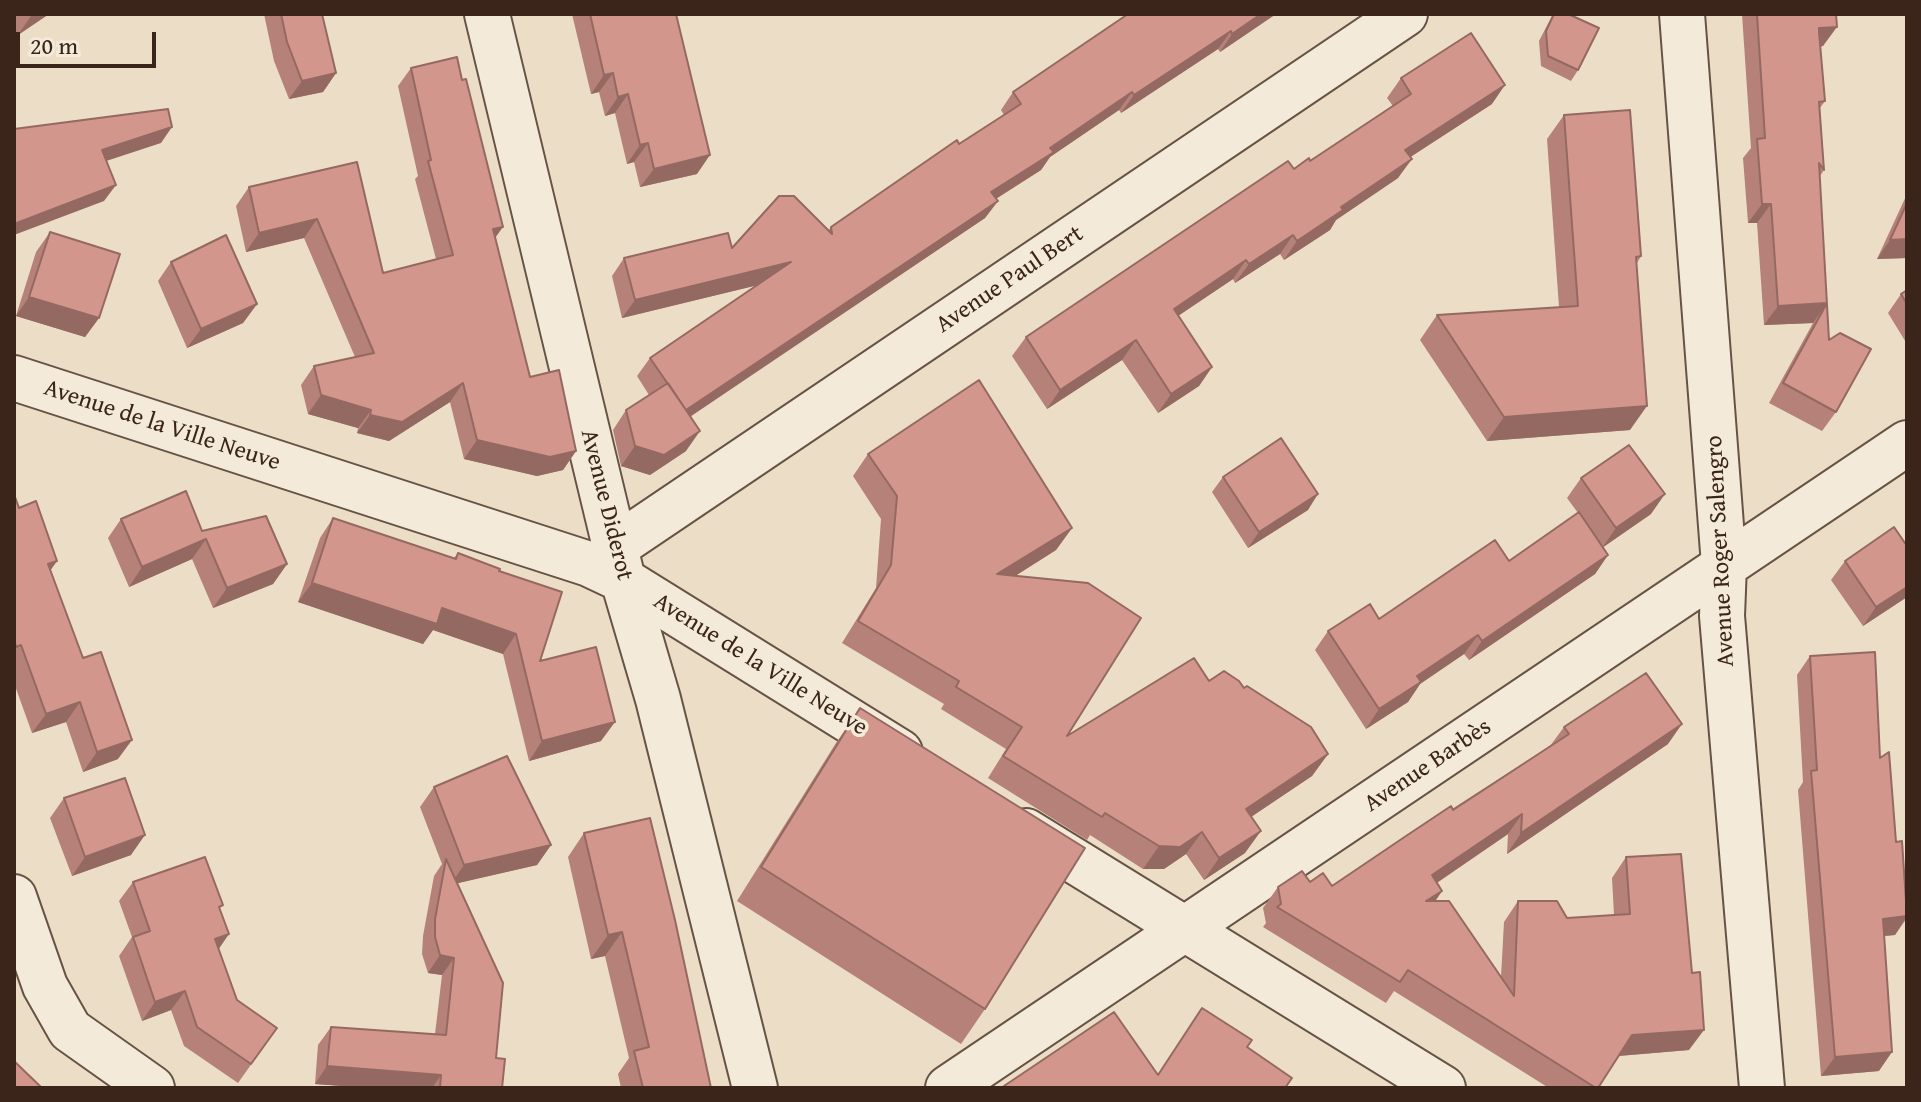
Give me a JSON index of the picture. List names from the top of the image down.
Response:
{
  "streets": {
    "street": [
      "Avenue Paul Bert",
      "Avenue de la Ville Neuve",
      "Avenue Diderot",
      "Avenue Roger Salengro",
      "Avenue Barbès"
    ]
  },
  "crossings": [
    ["Avenue Paul Bert", "Avenue de la Ville Neuve"],
    ["Avenue Paul Bert", "Avenue Diderot"],
    ["Avenue de la Ville Neuve", "Avenue Diderot"],
    ["Avenue Roger Salengro", "Avenue Barbès"]
  ],
  "scale_bar": "20 m"
}
